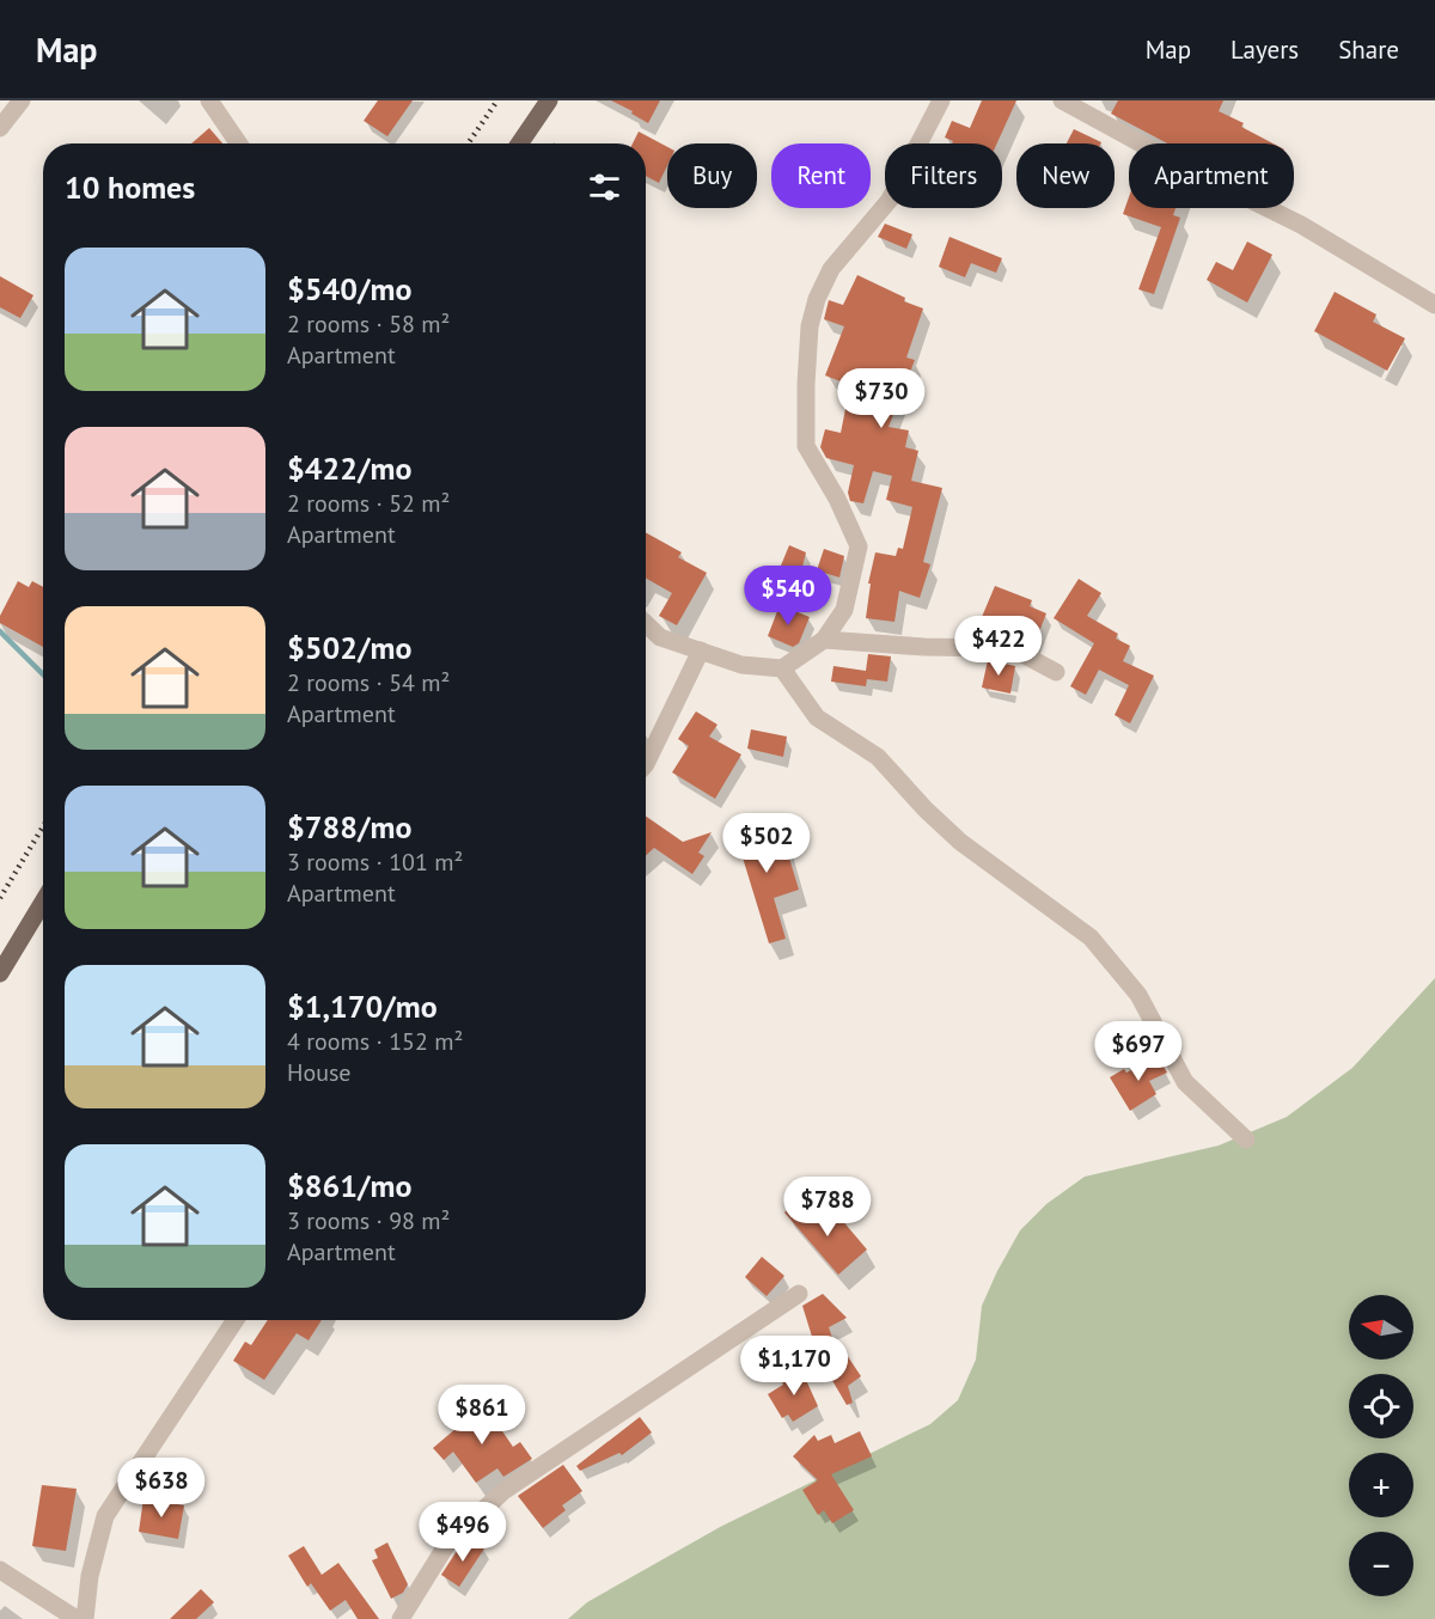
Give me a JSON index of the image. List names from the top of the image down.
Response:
{
  "north": "left",
  "page": {
    "header": "Map",
    "nav": ["Map", "Layers", "Share"],
    "chip": [
      "Buy",
      "Rent",
      "Filters",
      "New",
      "Apartment"
    ],
    "heading": "10 homes",
    "list": [
      {
        "name": "$540/mo",
        "note": "2 rooms · 58 m² · Apartment"
      },
      {
        "name": "$422/mo",
        "note": "2 rooms · 52 m² · Apartment"
      },
      {
        "name": "$502/mo",
        "note": "2 rooms · 54 m² · Apartment"
      },
      {
        "name": "$788/mo",
        "note": "3 rooms · 101 m² · Apartment"
      },
      {
        "name": "$1,170/mo",
        "note": "4 rooms · 152 m² · House"
      },
      {
        "name": "$861/mo",
        "note": "3 rooms · 98 m² · Apartment"
      }
    ],
    "price": [
      "$730",
      "$540",
      "$422",
      "$502",
      "$697",
      "$788",
      "$1,170",
      "$861",
      "$638",
      "$496"
    ],
    "map_buttons": ["+", "−"]
  }
}
